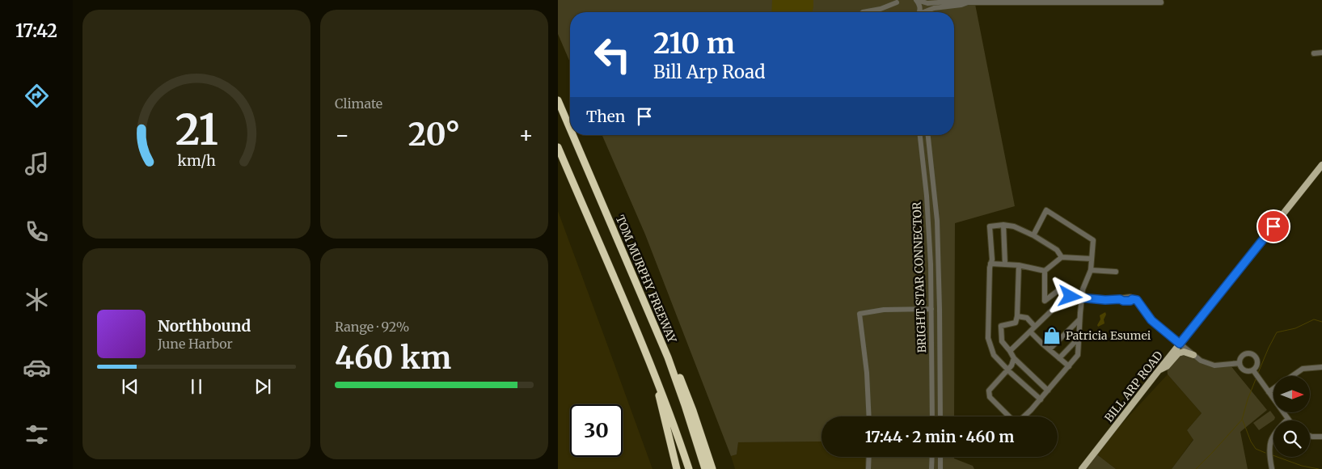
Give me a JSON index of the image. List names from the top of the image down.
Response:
{
  "streets": {
    "highway": ["TOM MURPHY FREEWAY"],
    "main road": ["BILL ARP ROAD"],
    "street": ["BRIGHT STAR CONNECTOR"]
  },
  "places": {
    "shop": ["Patricia Esumei"]
  },
  "north": "right",
  "page": {
    "tabs": "17:42",
    "tile": [
      "Climate",
      ["Range · 92%", "460 km"]
    ],
    "turn": ["210 m", "Bill Arp Road"],
    "then": "Then",
    "heat": ["−", "20°", "+"],
    "song": ["Northbound", "June Harbor"],
    "limit": "30",
    "trip": "17:44 · 2 min · 460 m",
    "gauge": ["21", "km/h"]
  }
}
